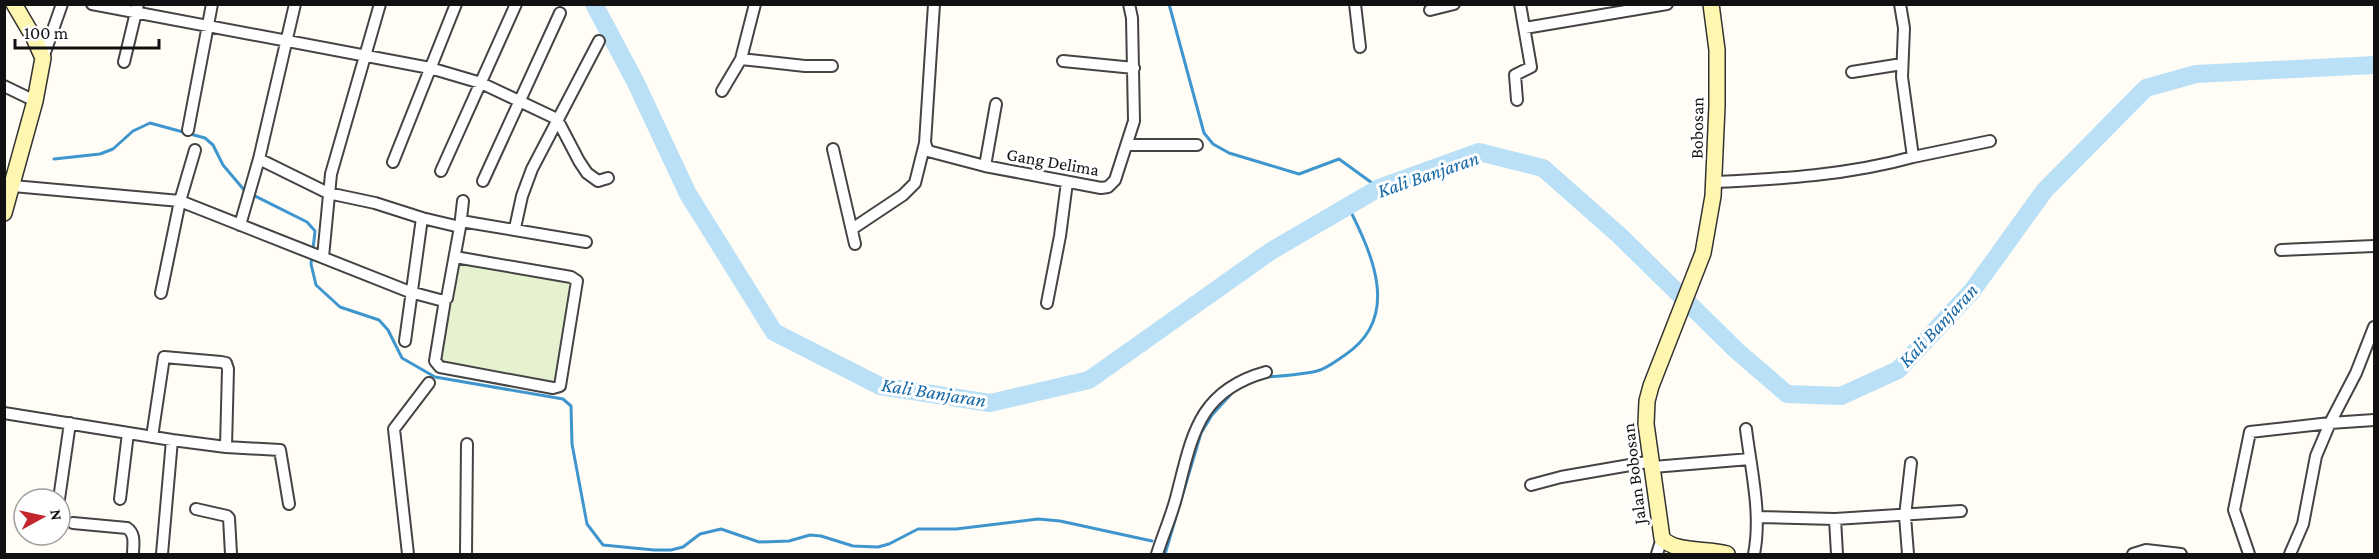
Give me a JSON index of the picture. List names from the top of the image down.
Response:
{
  "streets": {
    "street": ["Bobosan", "Gang Delima", "Jalan Bobosan"]
  },
  "crossings": [
    ["Bobosan", "Jalan Bobosan"]
  ],
  "water": ["Kali Banjaran"],
  "scale_bar": "100 m",
  "north": "right"
}
